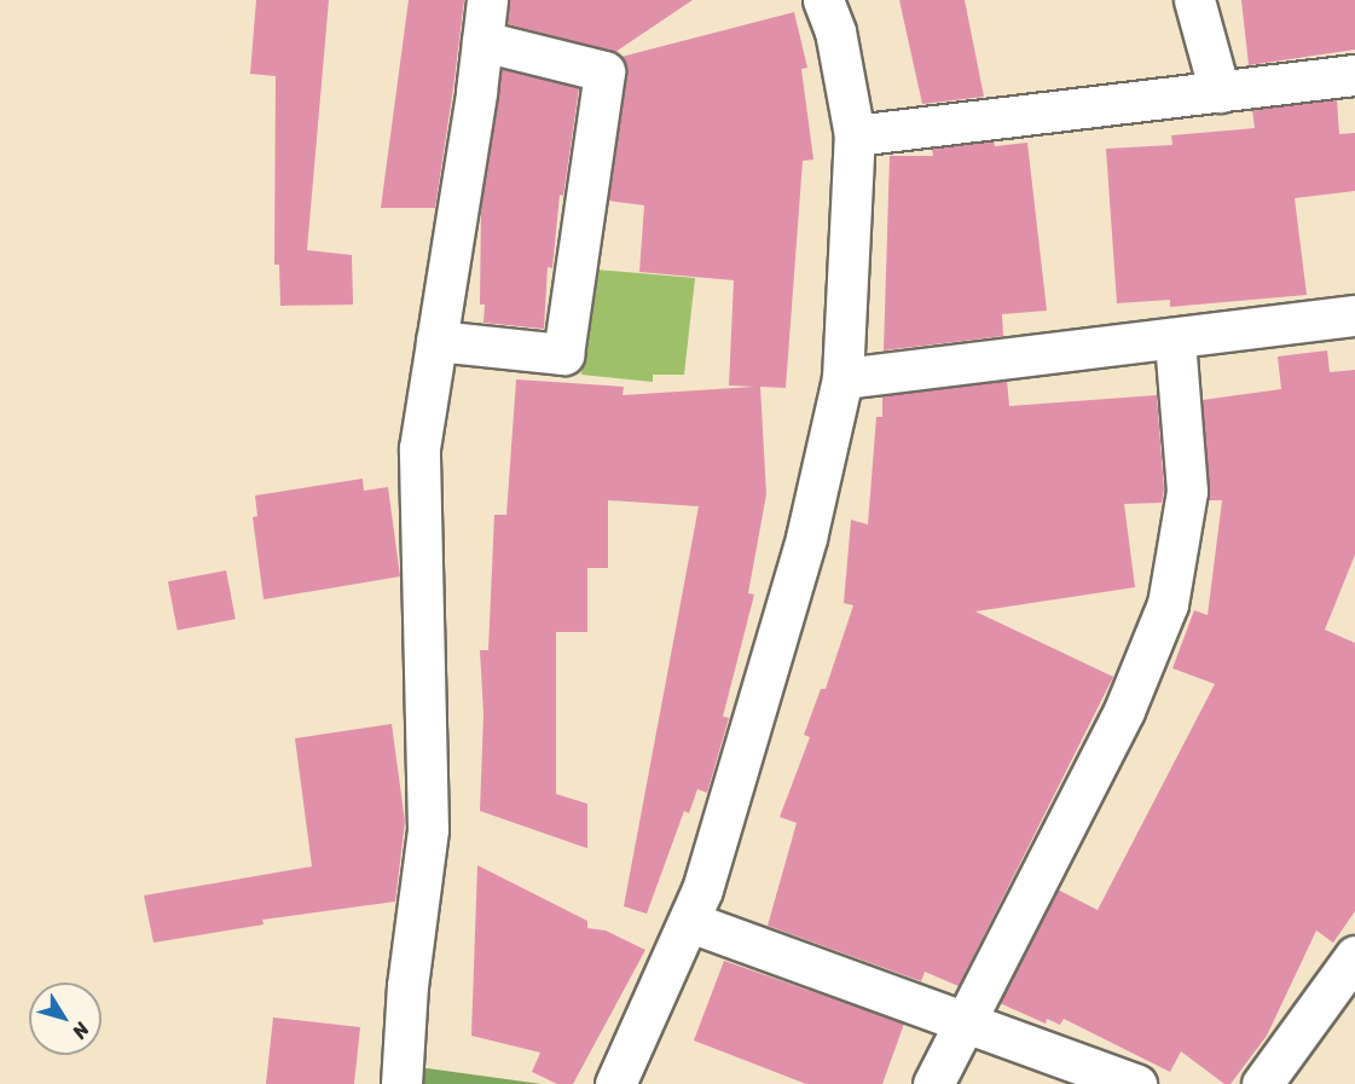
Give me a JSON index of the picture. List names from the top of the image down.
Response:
{
  "north": "bottom right"
}
